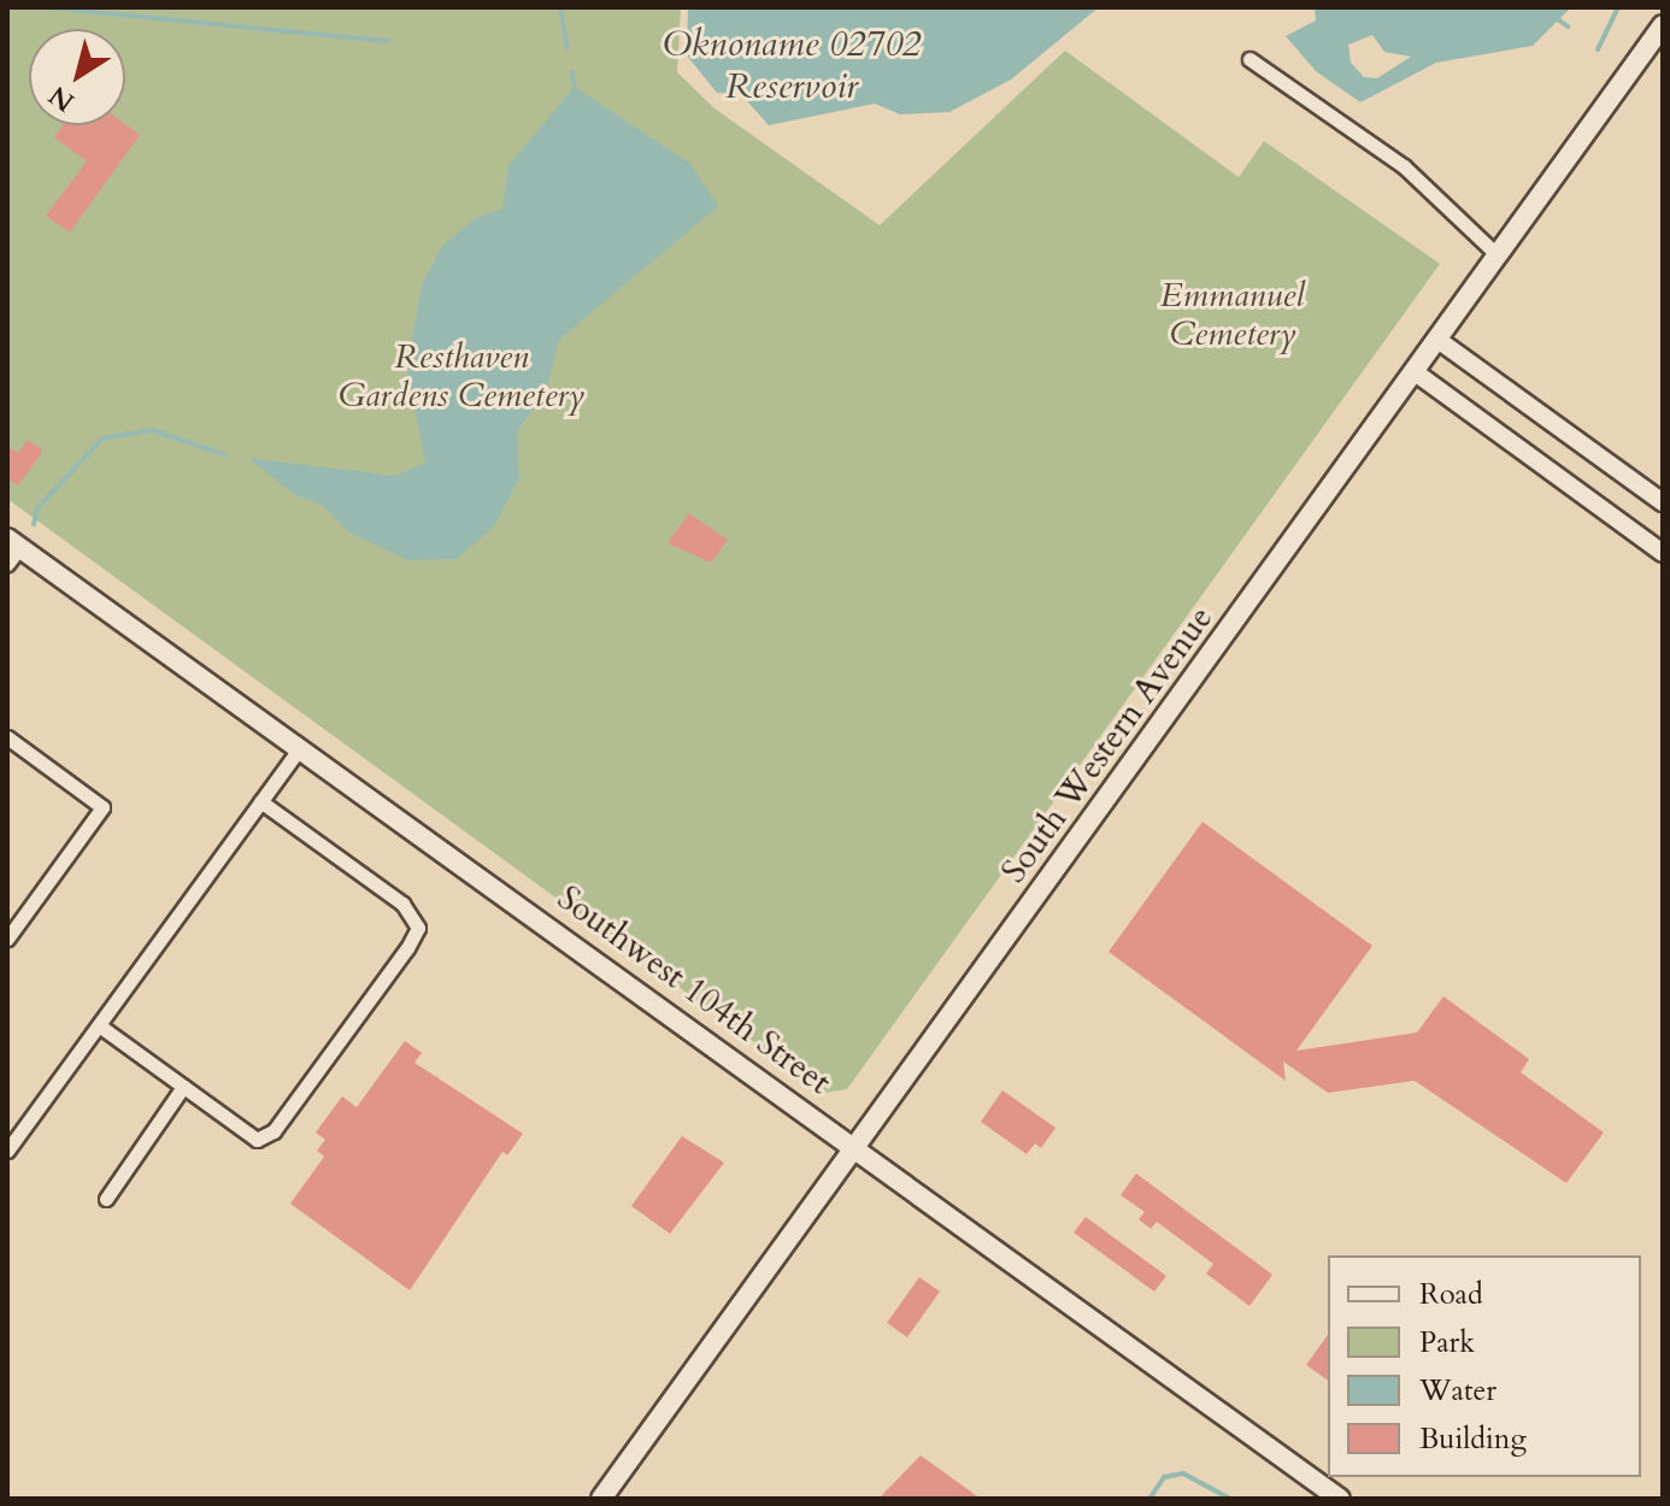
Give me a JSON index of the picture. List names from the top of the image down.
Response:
{
  "streets": {
    "main road": ["South Western Avenue", "Southwest 104th Street"]
  },
  "crossings": [
    ["South Western Avenue", "Southwest 104th Street"]
  ],
  "water": ["Oknoname 02702 Reservoir"],
  "parks": ["Emmanuel Cemetery", "Resthaven Gardens Cemetery"],
  "legend": [
    "Road",
    "Park",
    "Water",
    "Building"
  ],
  "north": "bottom left"
}
